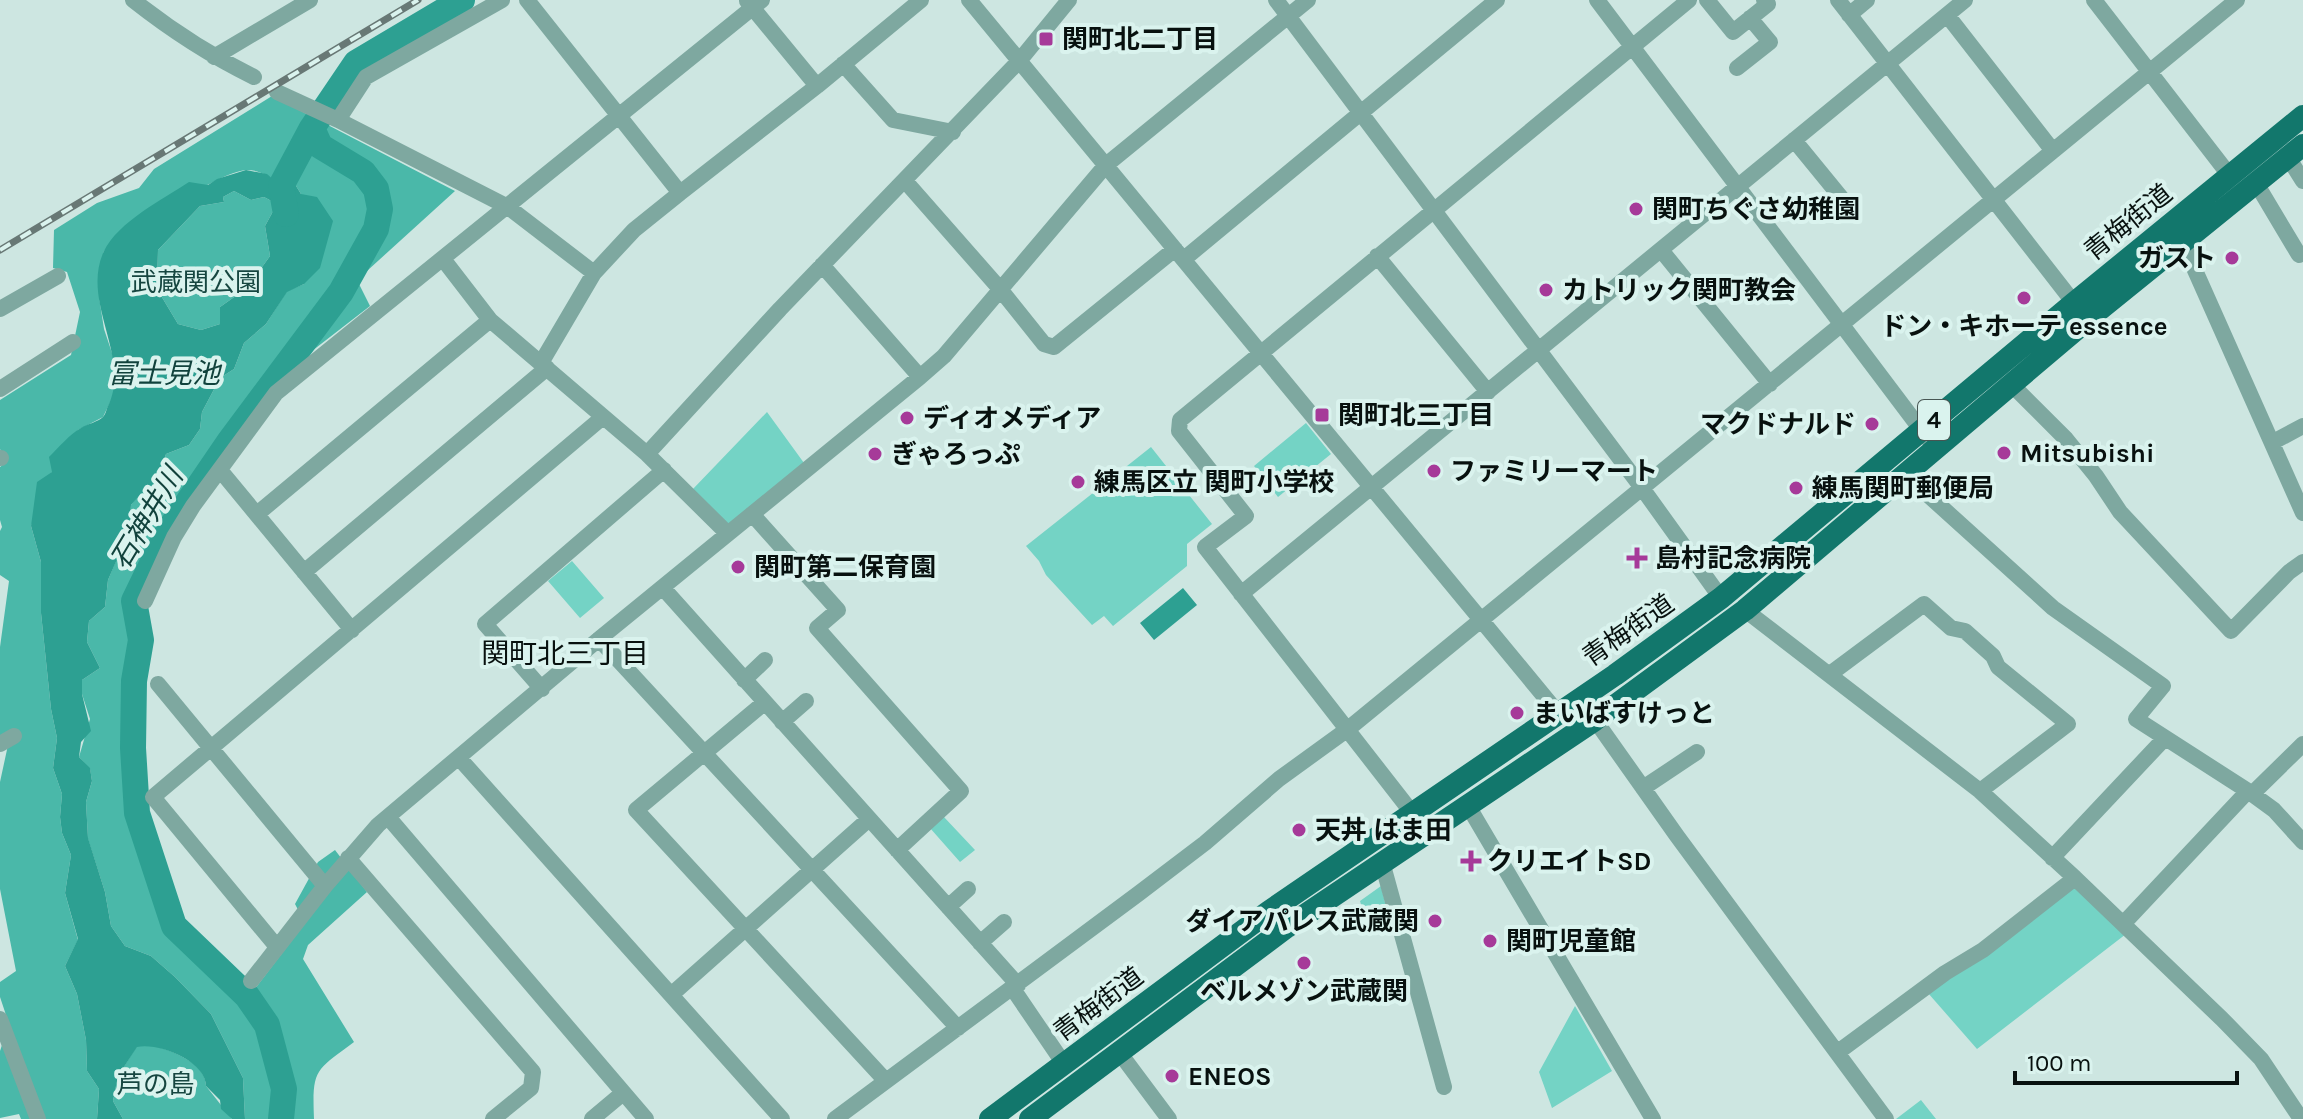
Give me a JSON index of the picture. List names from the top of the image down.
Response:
{
  "streets": {
    "main road": ["青梅街道", "4"]
  },
  "districts": ["関町北三丁目"],
  "water": ["富士見池", "石神井川"],
  "parks": ["武蔵関公園", "芦の島"],
  "places": {
    "transit": ["関町北二丁目", "関町北三丁目"],
    "other": [
      "関町ちぐさ幼稚園",
      "ガスト",
      "カトリック関町教会",
      "ドン・キホーテ essence",
      "ディオメディア",
      "マクドナルド",
      "Mitsubishi",
      "ぎゃろっぷ",
      "ファミリーマート",
      "練馬区立 関町小学校",
      "練馬関町郵便局",
      "関町第二保育園",
      "まいばすけっと",
      "天丼 はま田",
      "ダイアパレス武蔵関",
      "関町児童館",
      "ベルメゾン武蔵関",
      "ENEOS"
    ],
    "health": ["島村記念病院", "クリエイトSD"]
  },
  "scale_bar": "100 m"
}
